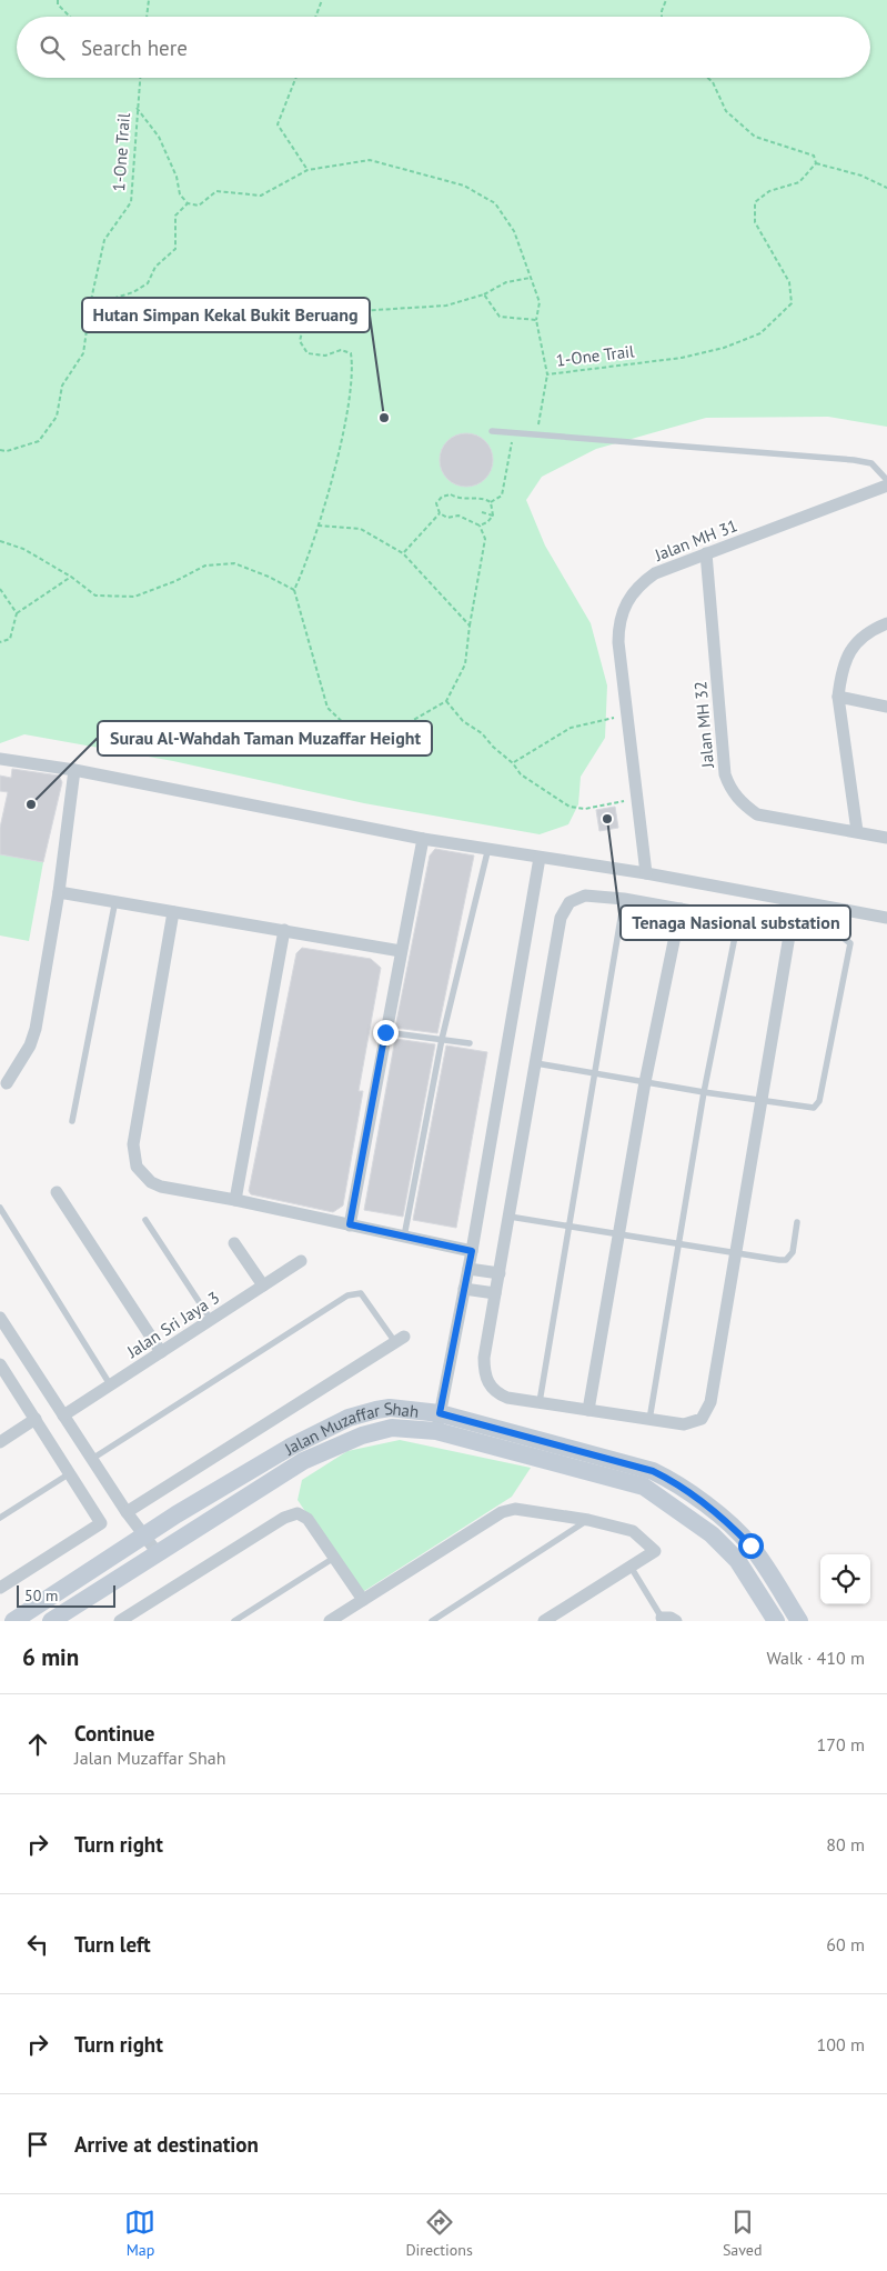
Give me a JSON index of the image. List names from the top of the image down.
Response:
{
  "streets": {
    "main road": ["Jalan Muzaffar Shah"],
    "street": ["Jalan MH 31", "Jalan MH 32", "Jalan Sri Jaya 3"],
    "path": ["1-One Trail"]
  },
  "crossings": [
    ["Jalan MH 31", "Jalan MH 32"]
  ],
  "places": ["Hutan Simpan Kekal Bukit Beruang", "Surau Al-Wahdah Taman Muzaffar Height", "Tenaga Nasional substation"],
  "scale_bar": "50 m",
  "page": {
    "search": "Search here",
    "scale": "50 m",
    "heading": ["6 min", "Walk · 410 m"],
    "list": [
      ["Continue", "Jalan Muzaffar Shah", "170 m"],
      ["Turn right", "80 m"],
      ["Turn left", "60 m"],
      ["Turn right", "100 m"],
      "Arrive at destination"
    ],
    "nav": ["Map", "Directions", "Saved"]
  }
}
